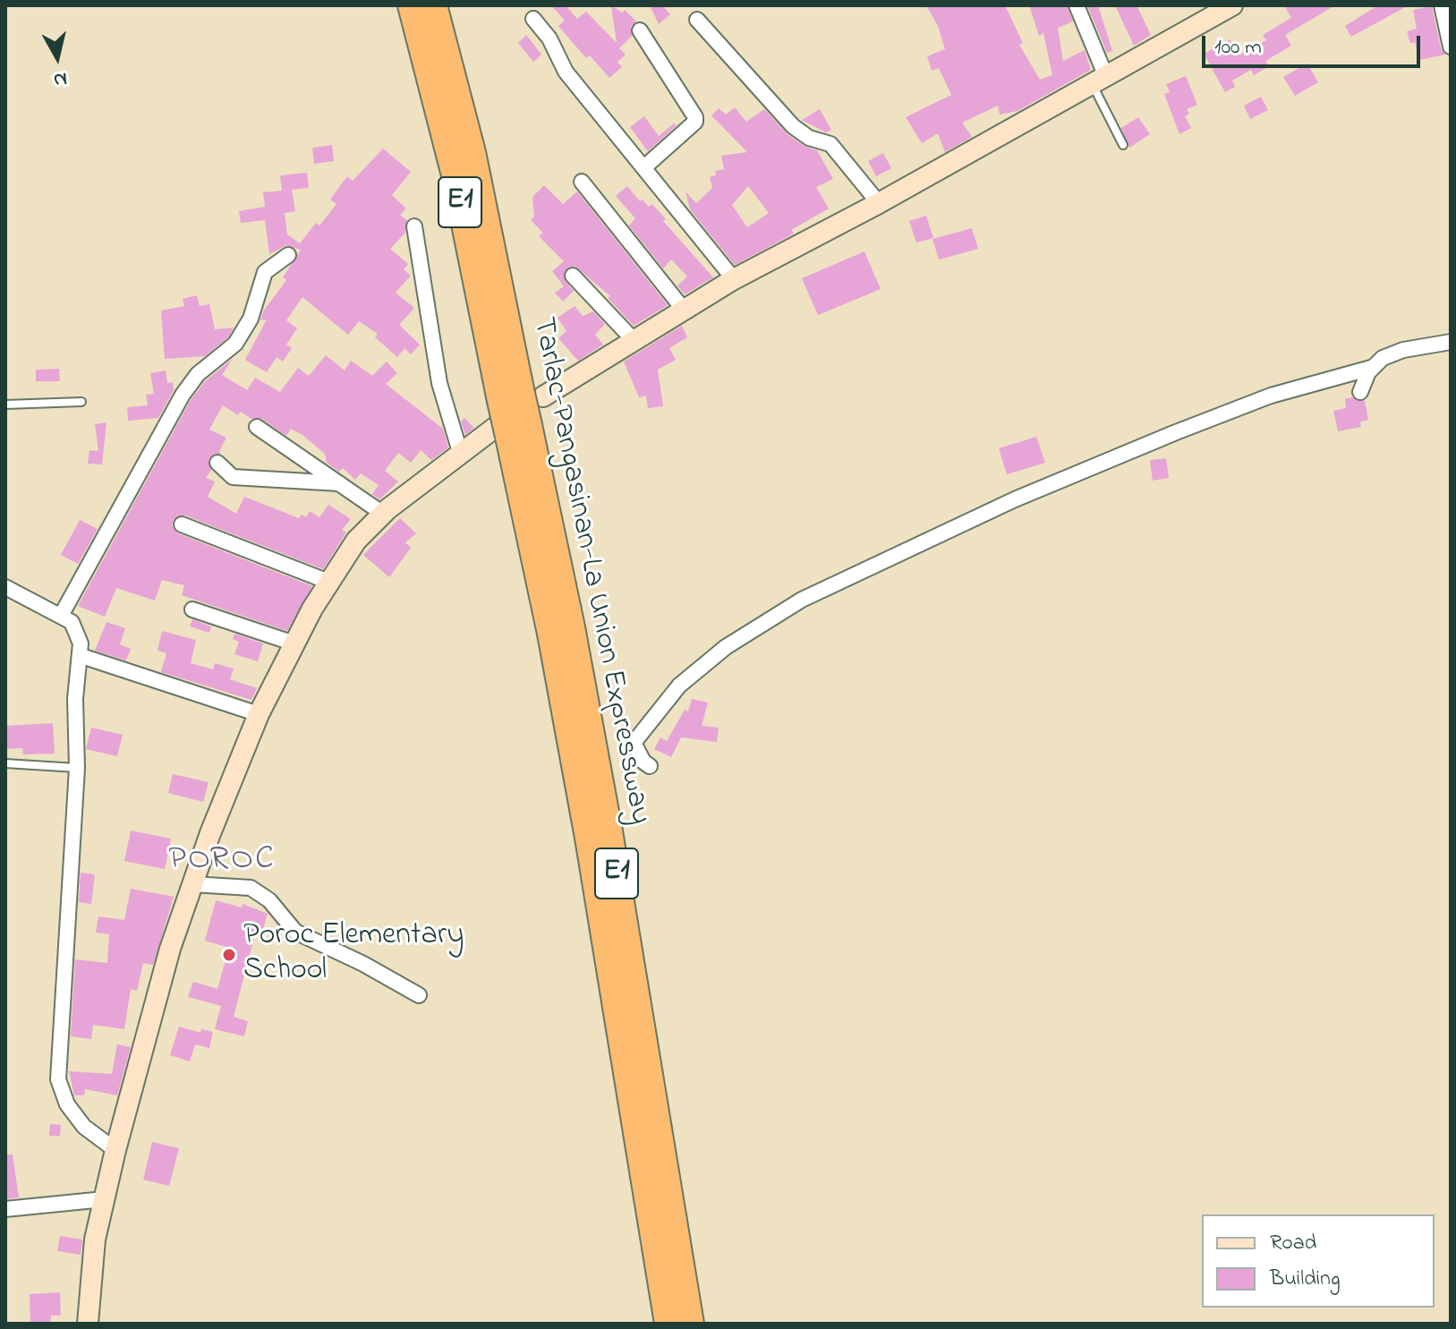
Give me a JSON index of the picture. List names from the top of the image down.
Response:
{
  "streets": {
    "highway": ["E1", "Tarlac-Pangasinan-La Union Expressway"]
  },
  "districts": ["POROC"],
  "places": ["Poroc Elementary School"],
  "legend": ["Road", "Building"],
  "scale_bar": "100 m",
  "north": "bottom"
}
